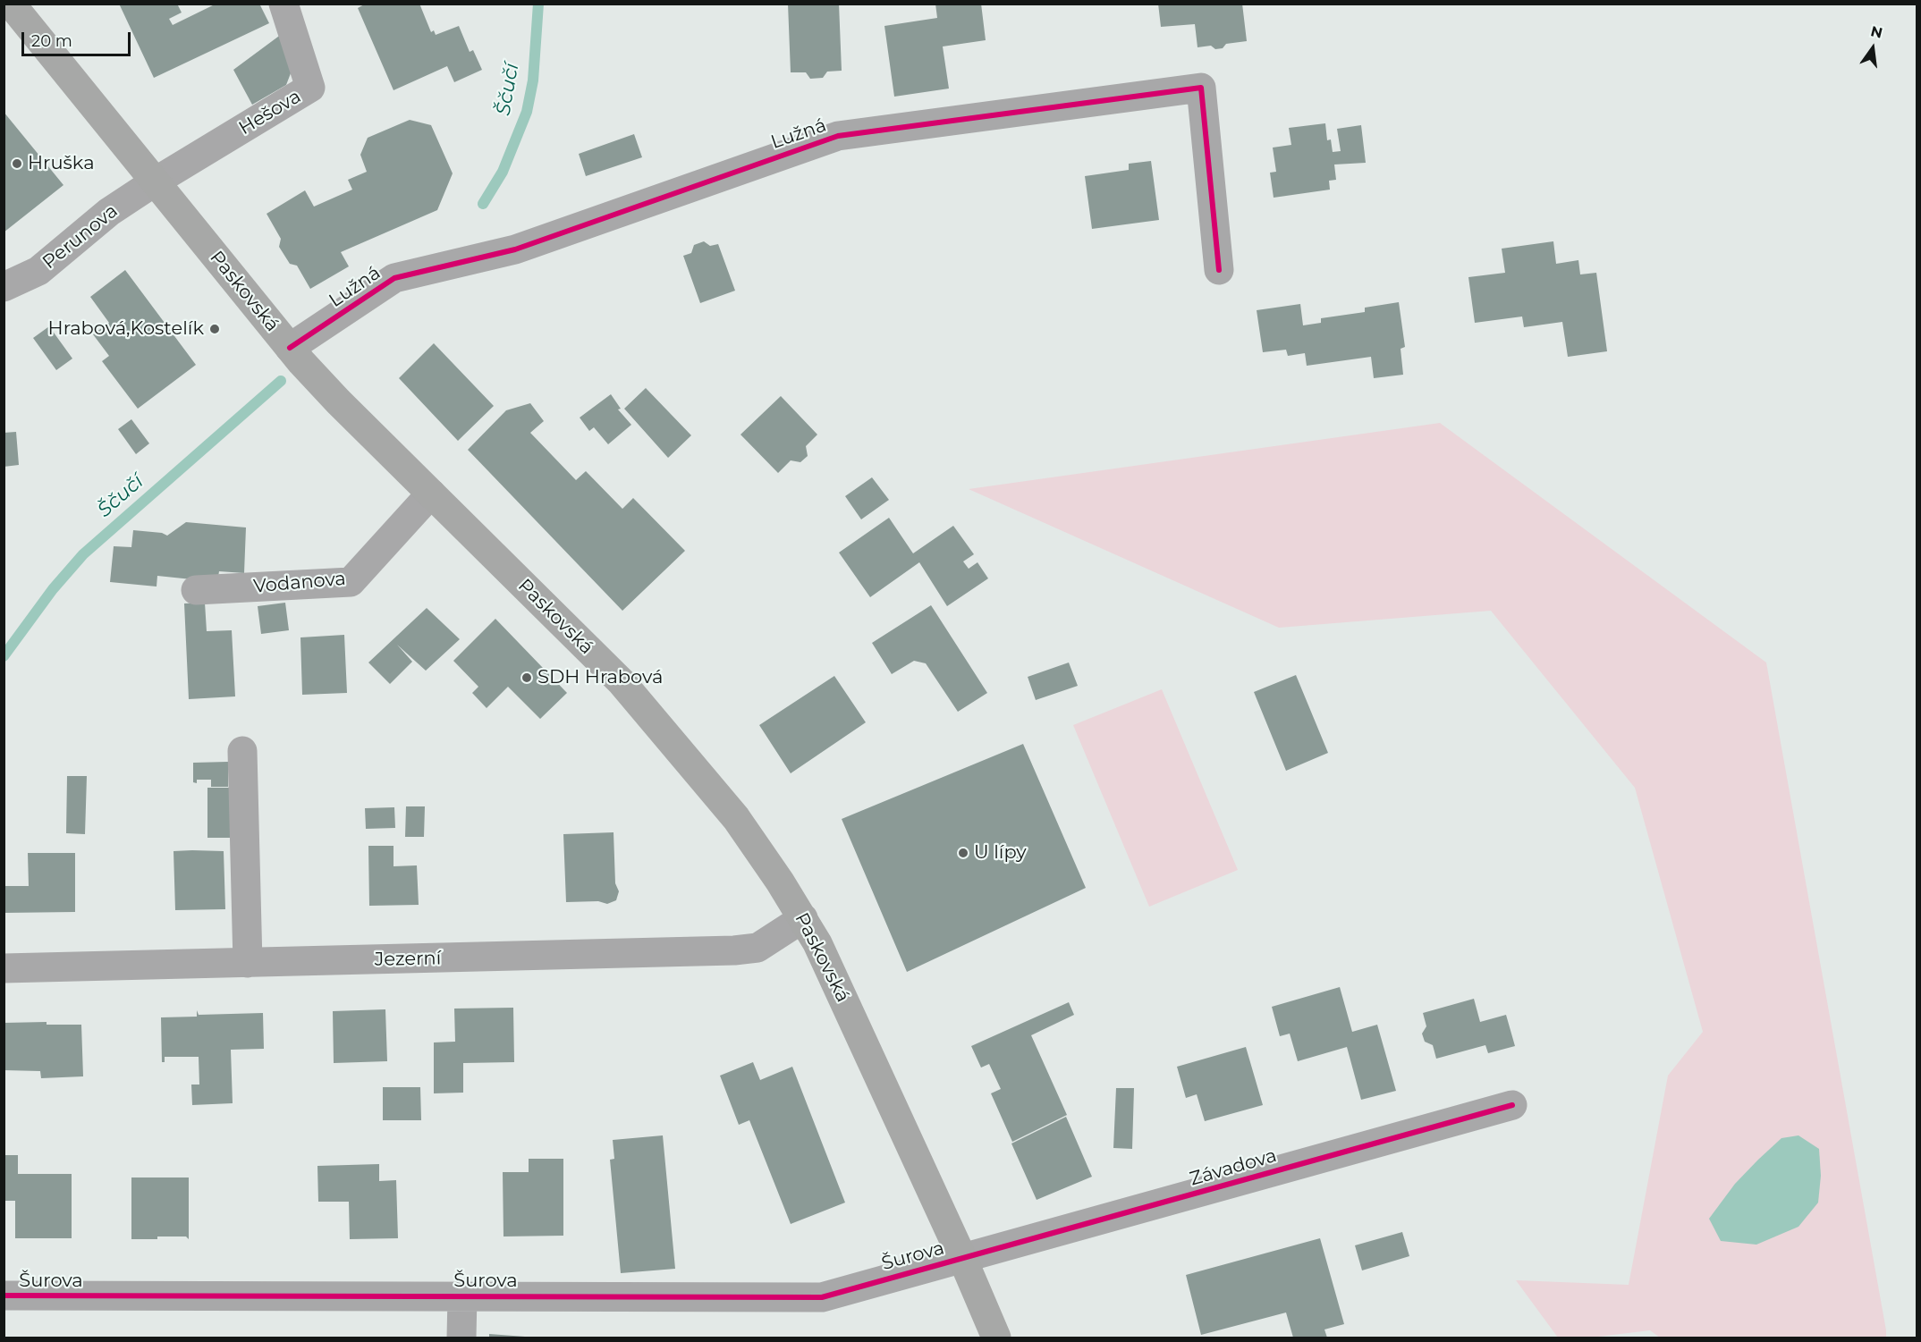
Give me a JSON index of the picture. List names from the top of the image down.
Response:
{
  "streets": {
    "main road": ["Paskovská"],
    "street": [
      "Hešova",
      "Lužná",
      "Perunova",
      "Vodanova",
      "Jezerní",
      "Závadova",
      "Šurova"
    ]
  },
  "crossings": [
    ["Hešova", "Perunova"],
    ["Hešova", "Paskovská"],
    ["Lužná", "Paskovská"],
    ["Perunova", "Paskovská"],
    ["Paskovská", "Vodanova"],
    ["Paskovská", "Jezerní"],
    ["Paskovská", "Závadova"],
    ["Paskovská", "Šurova"],
    ["Závadova", "Šurova"]
  ],
  "water": ["Ščučí"],
  "places": [
    "Hruška",
    "Hrabová,Kostelík",
    "SDH Hrabová",
    "U lípy"
  ],
  "scale_bar": "20 m",
  "north": "top"
}
